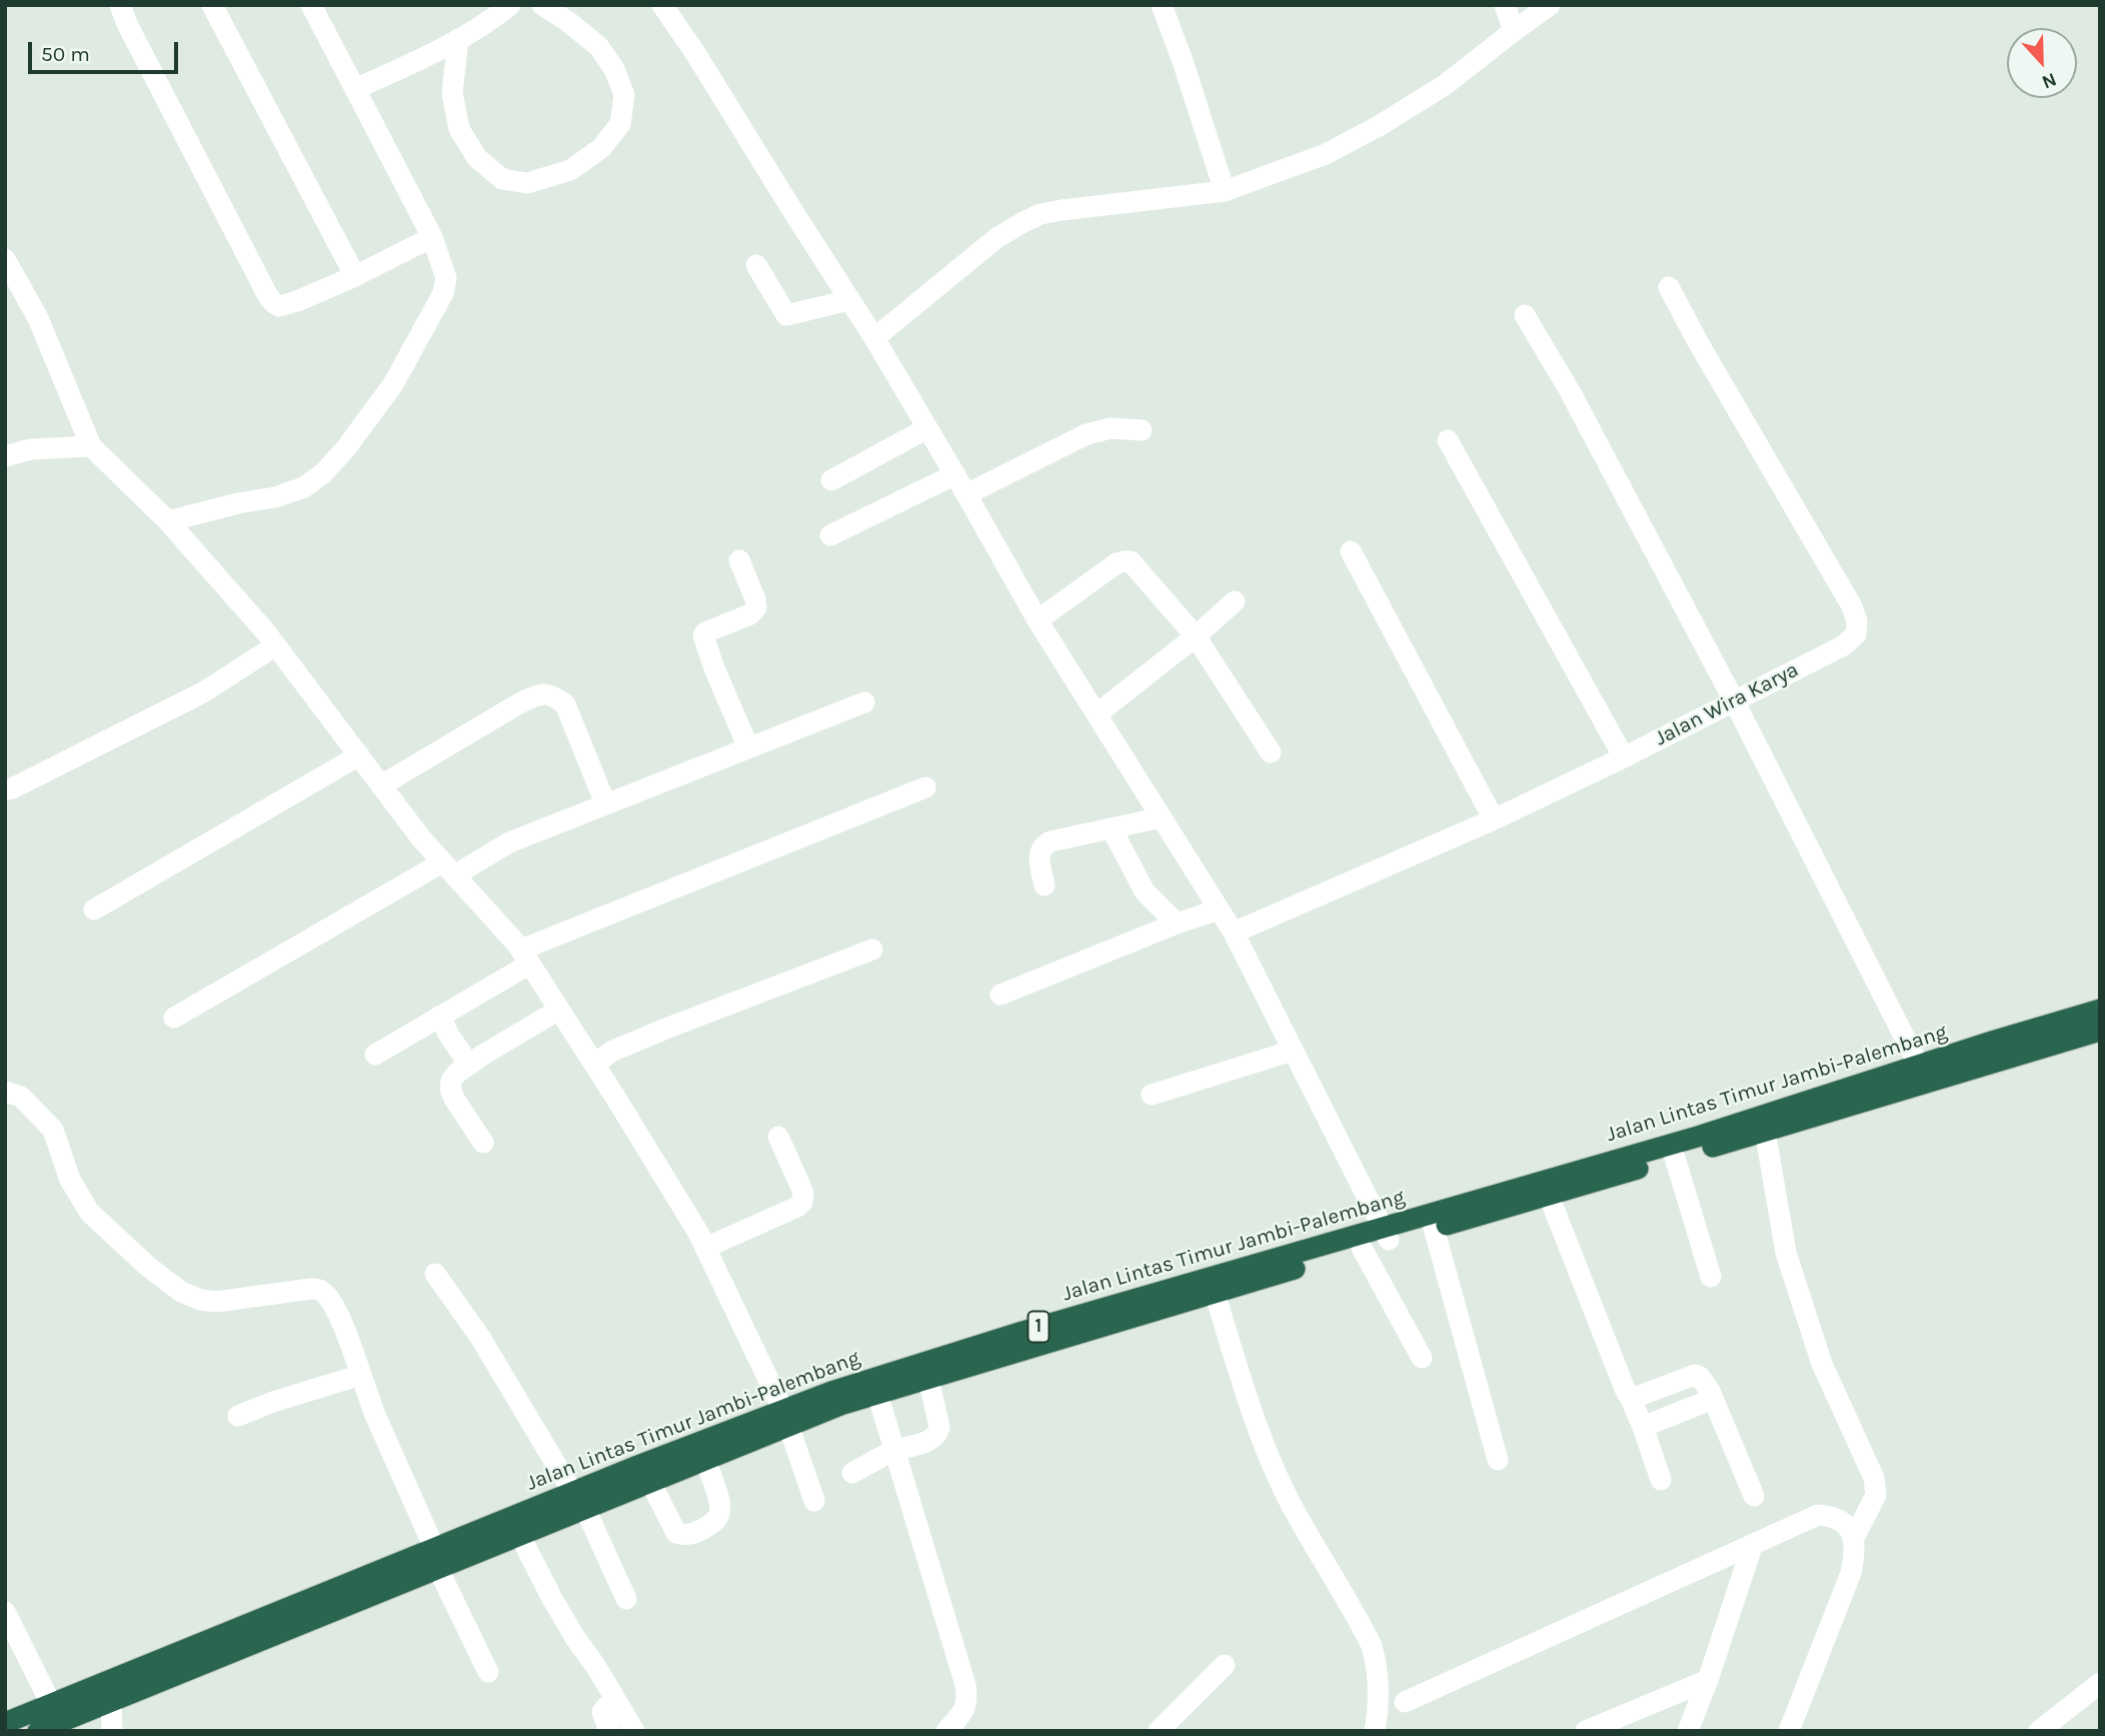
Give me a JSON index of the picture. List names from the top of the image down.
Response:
{
  "streets": {
    "highway": ["Jalan Lintas Timur Jambi-Palembang", "1"],
    "street": ["Jalan Wira Karya"]
  },
  "scale_bar": "50 m",
  "north": "bottom"
}
